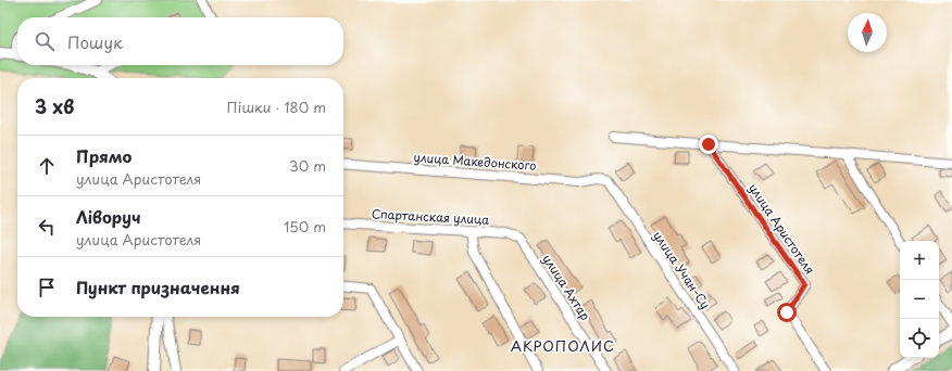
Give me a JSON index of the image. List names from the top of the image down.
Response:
{
  "streets": {
    "street": [
      "улица Македонского",
      "Спартанская улица",
      "улица Аристотеля",
      "улица Учан-Су",
      "улица Ахтар"
    ]
  },
  "crossings": [
    ["улица Македонского", "улица Учан-Су"],
    ["Спартанская улица", "улица Ахтар"]
  ],
  "districts": ["АКРОПОЛИС"],
  "north": "top",
  "page": {
    "search": "Пошук",
    "heading": ["3 хв", "Пішки · 180 m"],
    "list": [
      ["Прямо", "улица Аристотеля", "30 m"],
      ["Ліворуч", "улица Аристотеля", "150 m"],
      "Пункт призначення"
    ],
    "map_buttons": ["+", "−"]
  }
}
